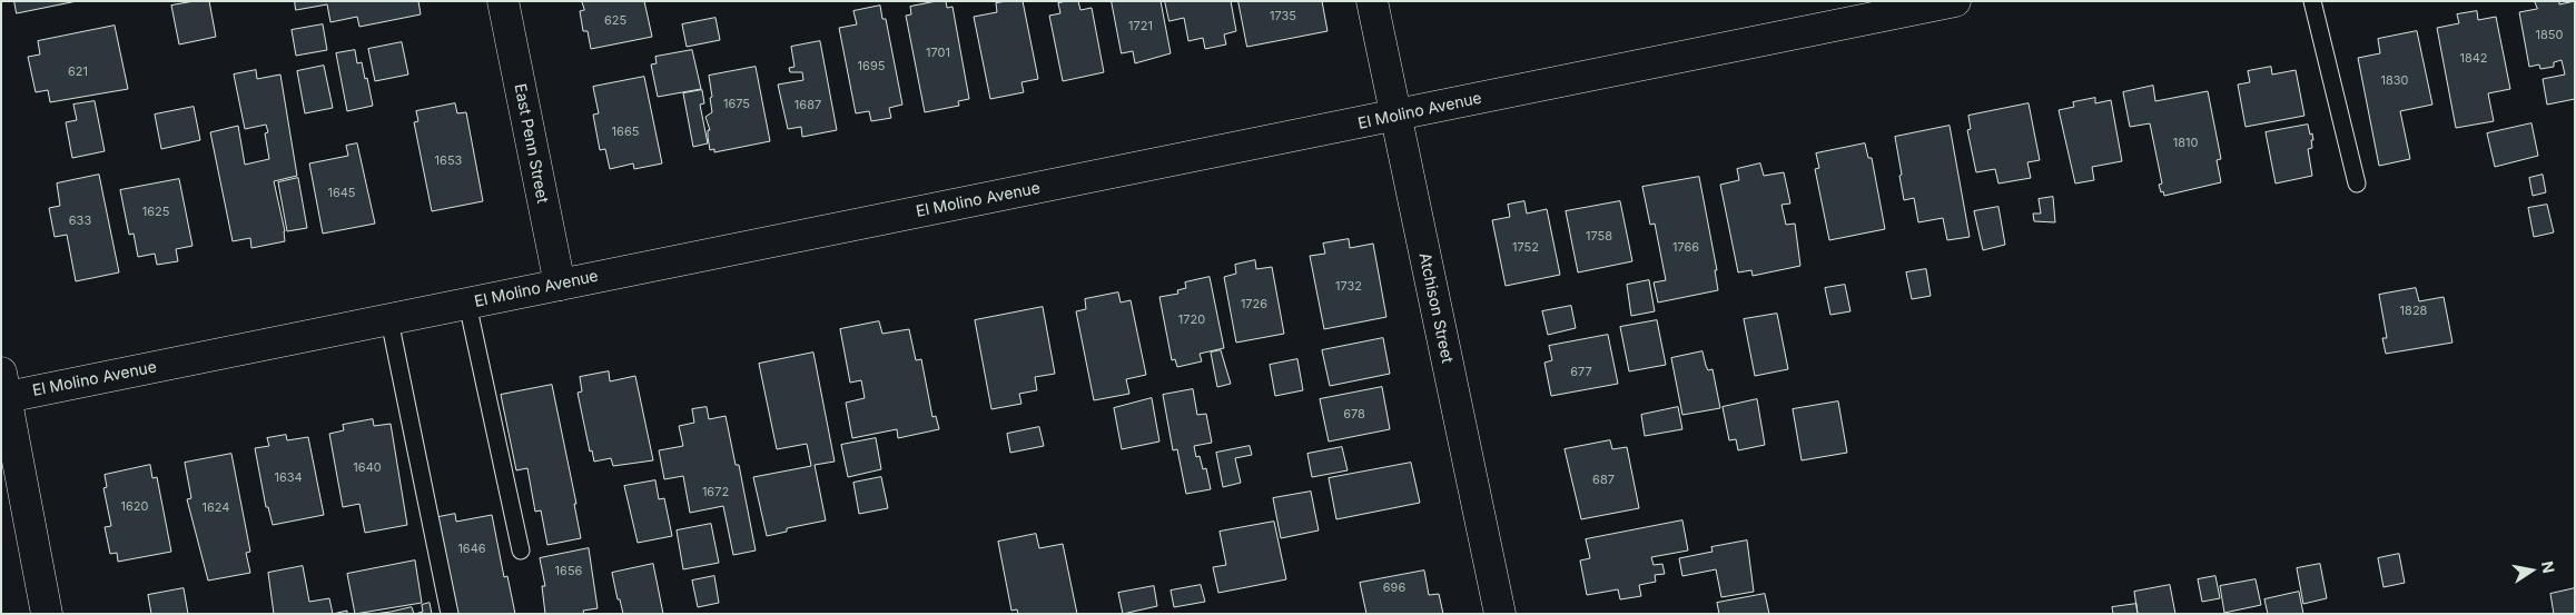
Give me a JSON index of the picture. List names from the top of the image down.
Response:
{
  "streets": {
    "street": ["El Molino Avenue", "East Penn Street", "Atchison Street"]
  },
  "crossings": [
    ["El Molino Avenue", "East Penn Street"],
    ["El Molino Avenue", "Atchison Street"]
  ],
  "house_numbers": [
    "1735",
    "625",
    "1721",
    "1850",
    "1701",
    "1842",
    "1695",
    "621",
    "1830",
    "1675",
    "1687",
    "1665",
    "1810",
    "1653",
    "1645",
    "1625",
    "633",
    "1758",
    "1752",
    "1766",
    "1732",
    "1726",
    "1828",
    "1720",
    "677",
    "678",
    "1640",
    "1634",
    "687",
    "1672",
    "1620",
    "1624",
    "1646",
    "1656",
    "696"
  ],
  "north": "right"
}
